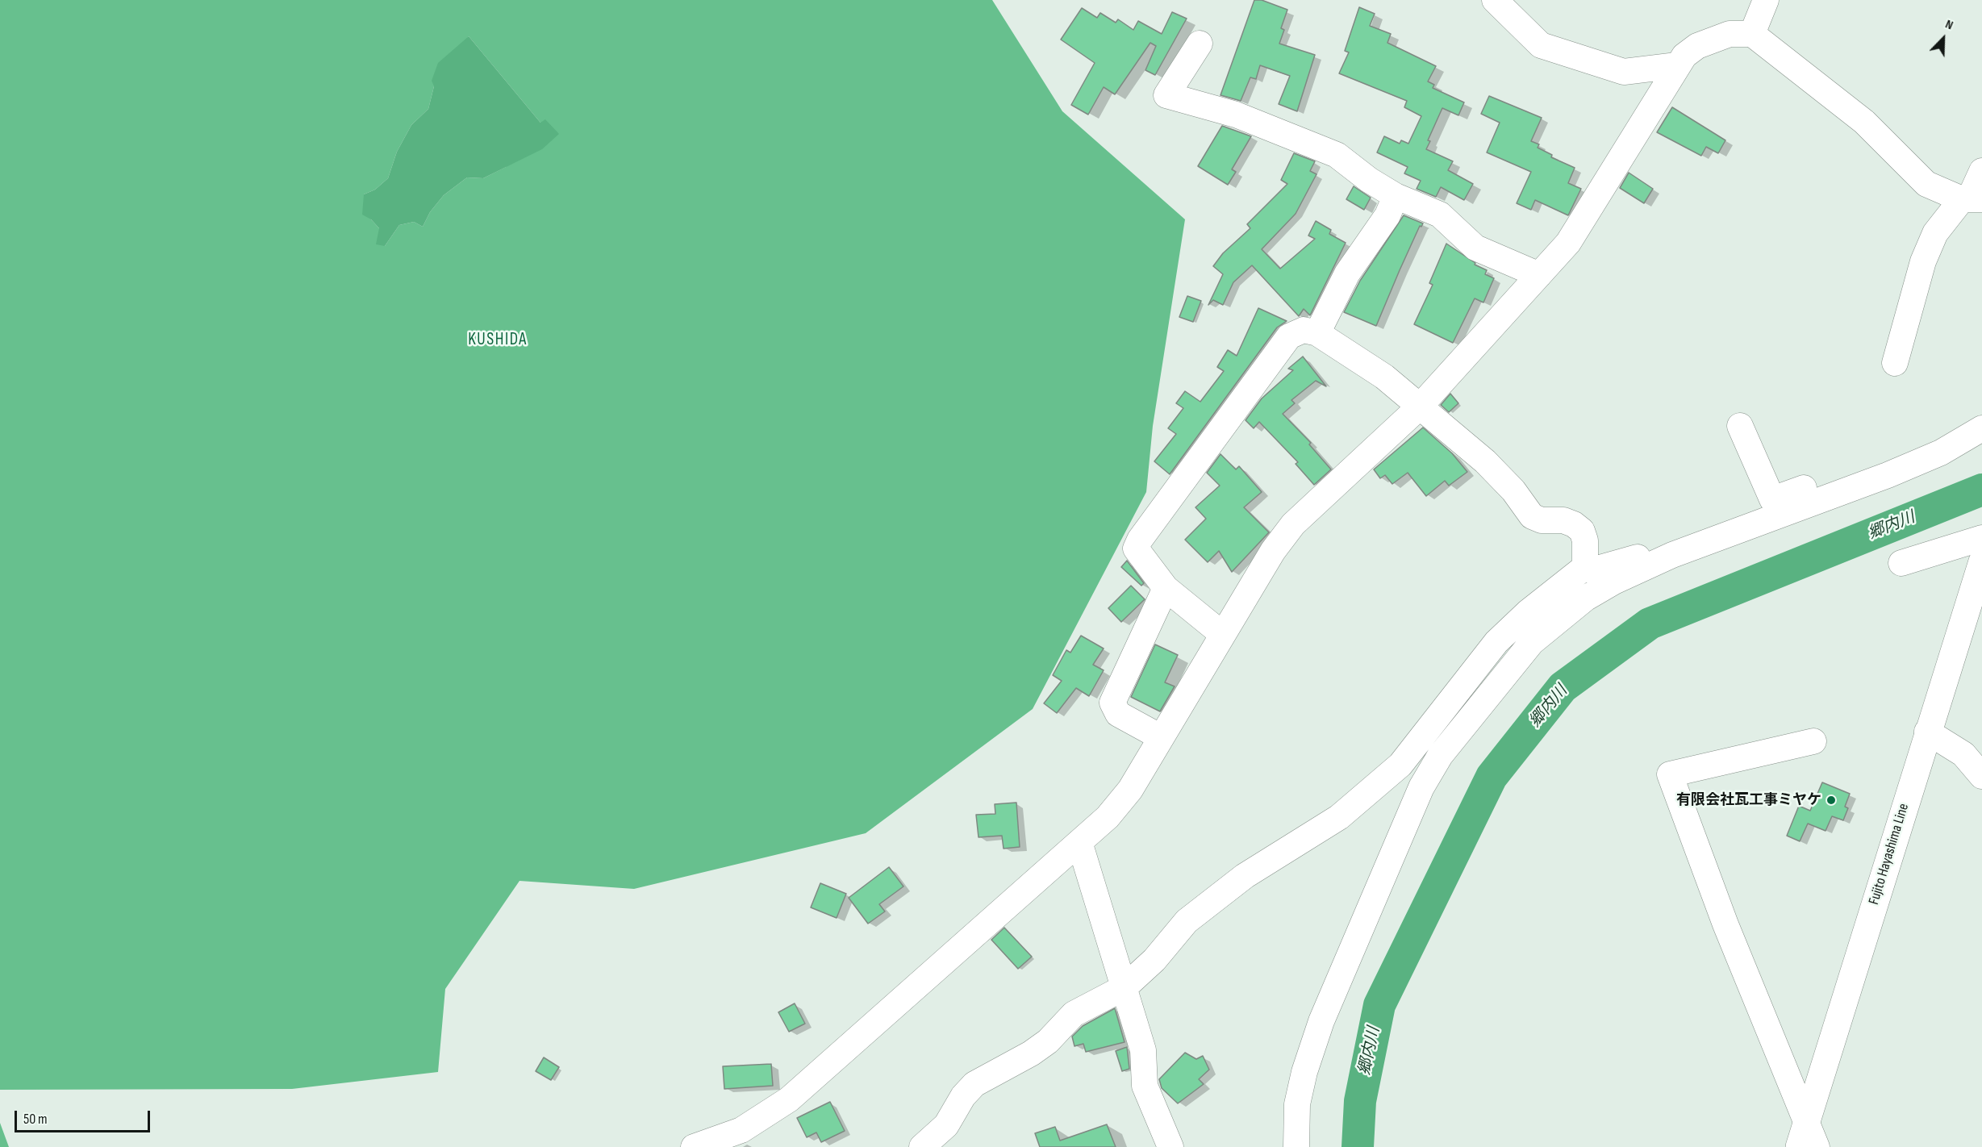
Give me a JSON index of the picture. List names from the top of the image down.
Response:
{
  "streets": {
    "main road": ["Fujito Hayashima Line"]
  },
  "districts": ["KUSHIDA"],
  "water": ["郷内川"],
  "places": ["有限会社瓦工事ミヤケ"],
  "scale_bar": "50 m",
  "north": "top right"
}
